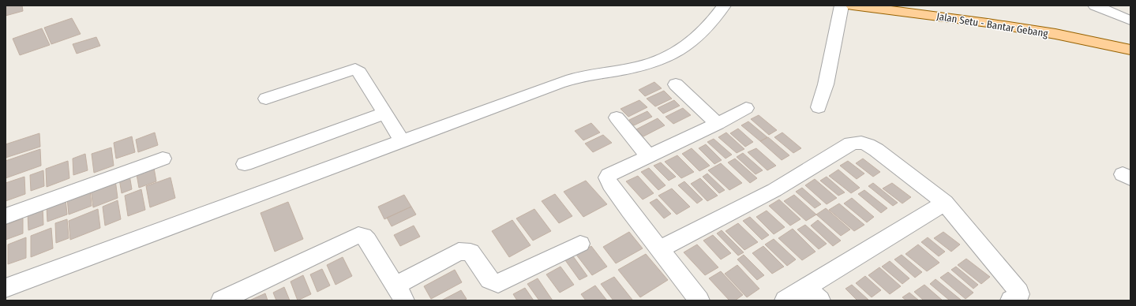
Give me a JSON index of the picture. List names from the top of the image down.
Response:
{
  "streets": {
    "main road": ["Jalan Setu - Bantar Gebang"]
  }
}
